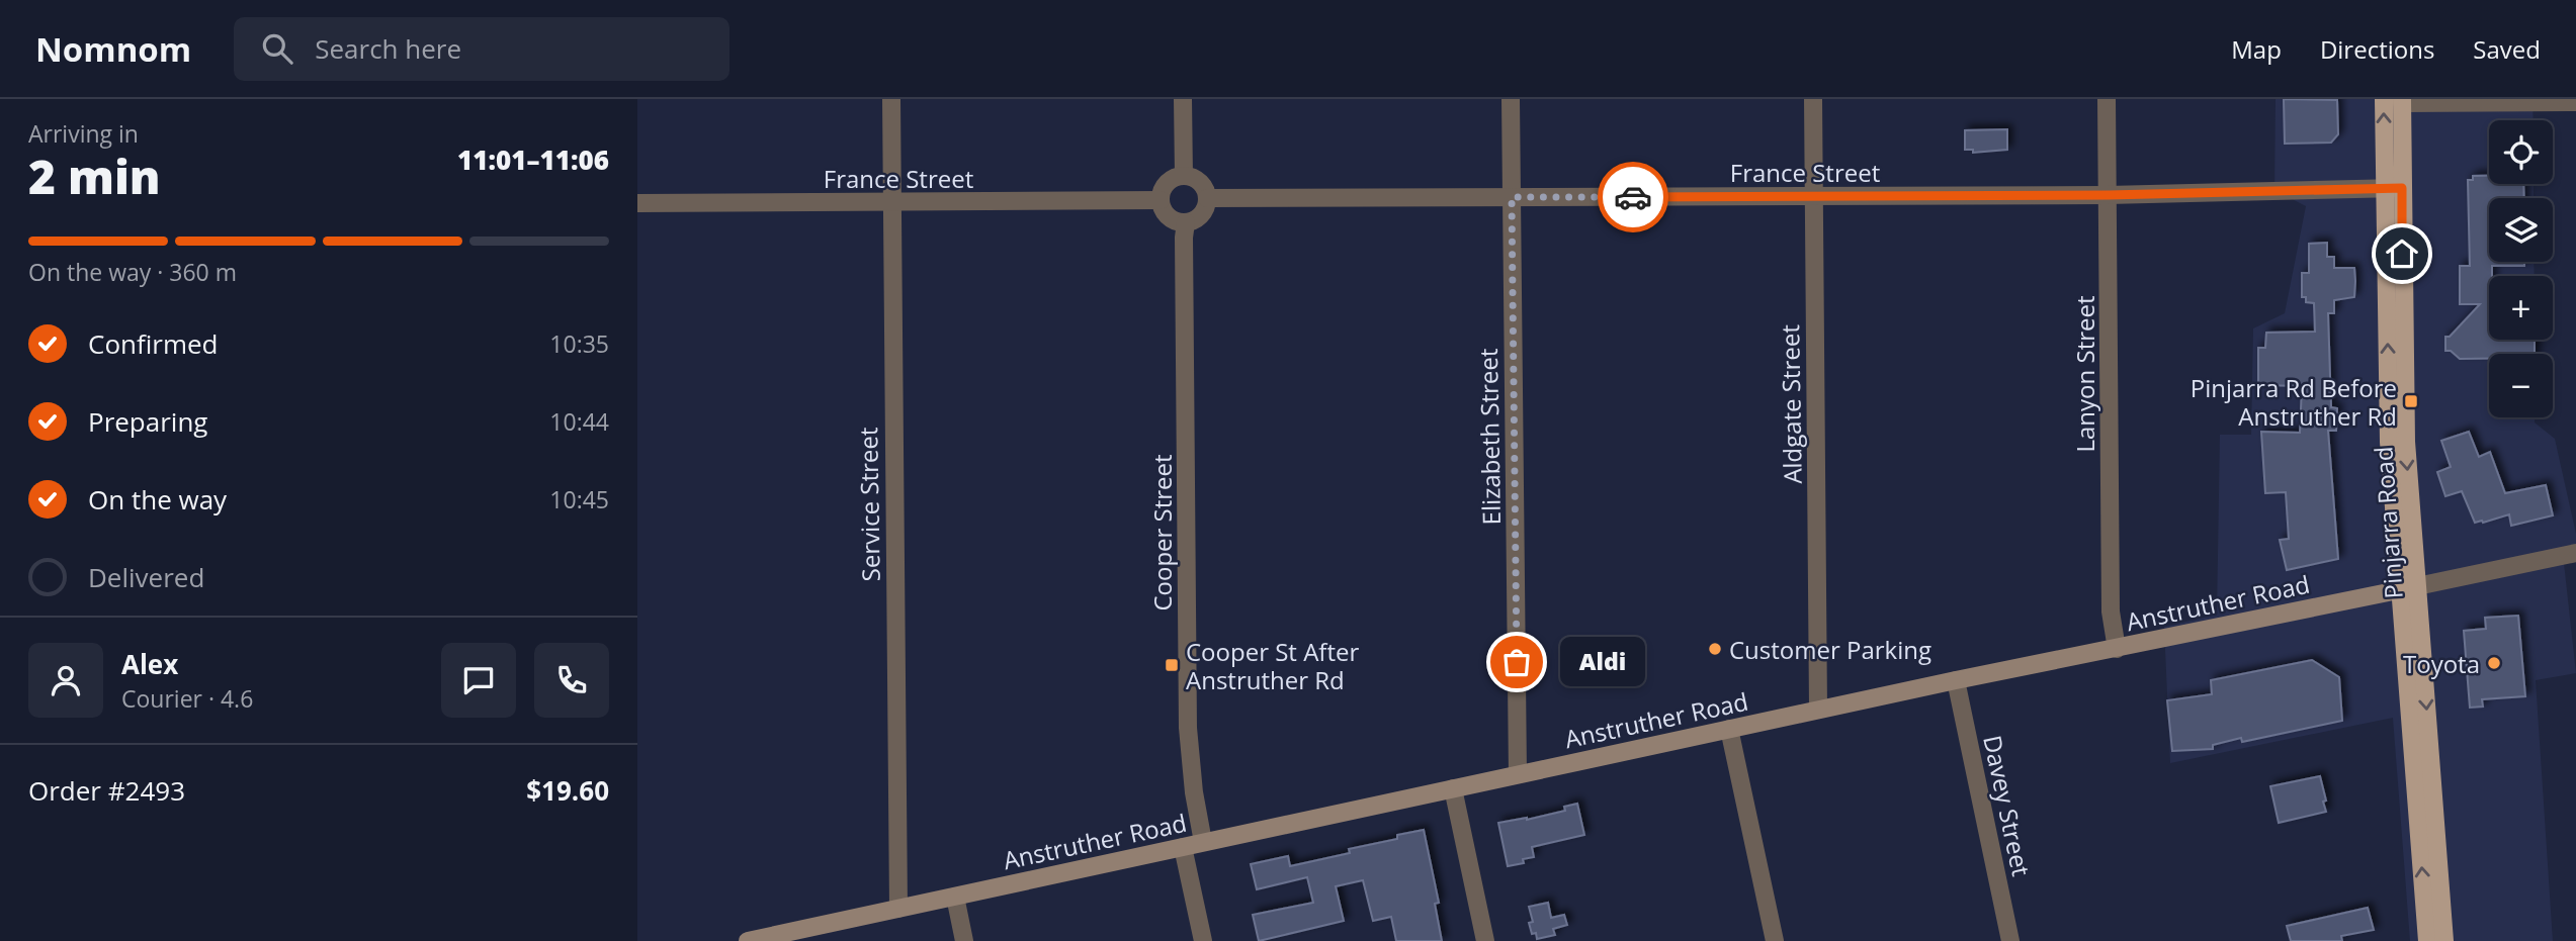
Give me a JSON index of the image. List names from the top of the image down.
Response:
{
  "streets": {
    "main road": ["Pinjarra Road", "Anstruther Road"],
    "street": [
      "France Street",
      "Lanyon Street",
      "Aldgate Street",
      "Elizabeth Street",
      "Service Street",
      "Cooper Street",
      "Davey Street"
    ]
  },
  "crossings": [
    ["France Street", "Lanyon Street"],
    ["France Street", "Aldgate Street"],
    ["France Street", "Elizabeth Street"],
    ["France Street", "Service Street"],
    ["France Street", "Pinjarra Road"],
    ["France Street", "Cooper Street"],
    ["Lanyon Street", "Anstruther Road"],
    ["Aldgate Street", "Anstruther Road"],
    ["Elizabeth Street", "Anstruther Road"],
    ["Service Street", "Anstruther Road"],
    ["Pinjarra Road", "Anstruther Road"],
    ["Cooper Street", "Anstruther Road"],
    ["Anstruther Road", "Davey Street"]
  ],
  "places": {
    "transit": ["Pinjarra Rd Before Anstruther Rd", "Cooper St After Anstruther Rd"],
    "other": ["Customer Parking", "Aldi", "Toyota"]
  },
  "page": {
    "header": "Nomnom",
    "search": "Search here",
    "nav": ["Map", "Directions", "Saved"],
    "heading": ["2 min", "Arriving in", "11:01–11:06"],
    "panel": [
      "Alex",
      "Courier · 4.6",
      "Order #2493",
      "$19.60"
    ],
    "map_buttons": ["+", "−"],
    "bar": "On the way · 360 m",
    "list": [
      ["Confirmed", "10:35"],
      ["Preparing", "10:44"],
      ["On the way", "10:45"],
      "Delivered"
    ],
    "bubble": "Aldi"
  }
}
